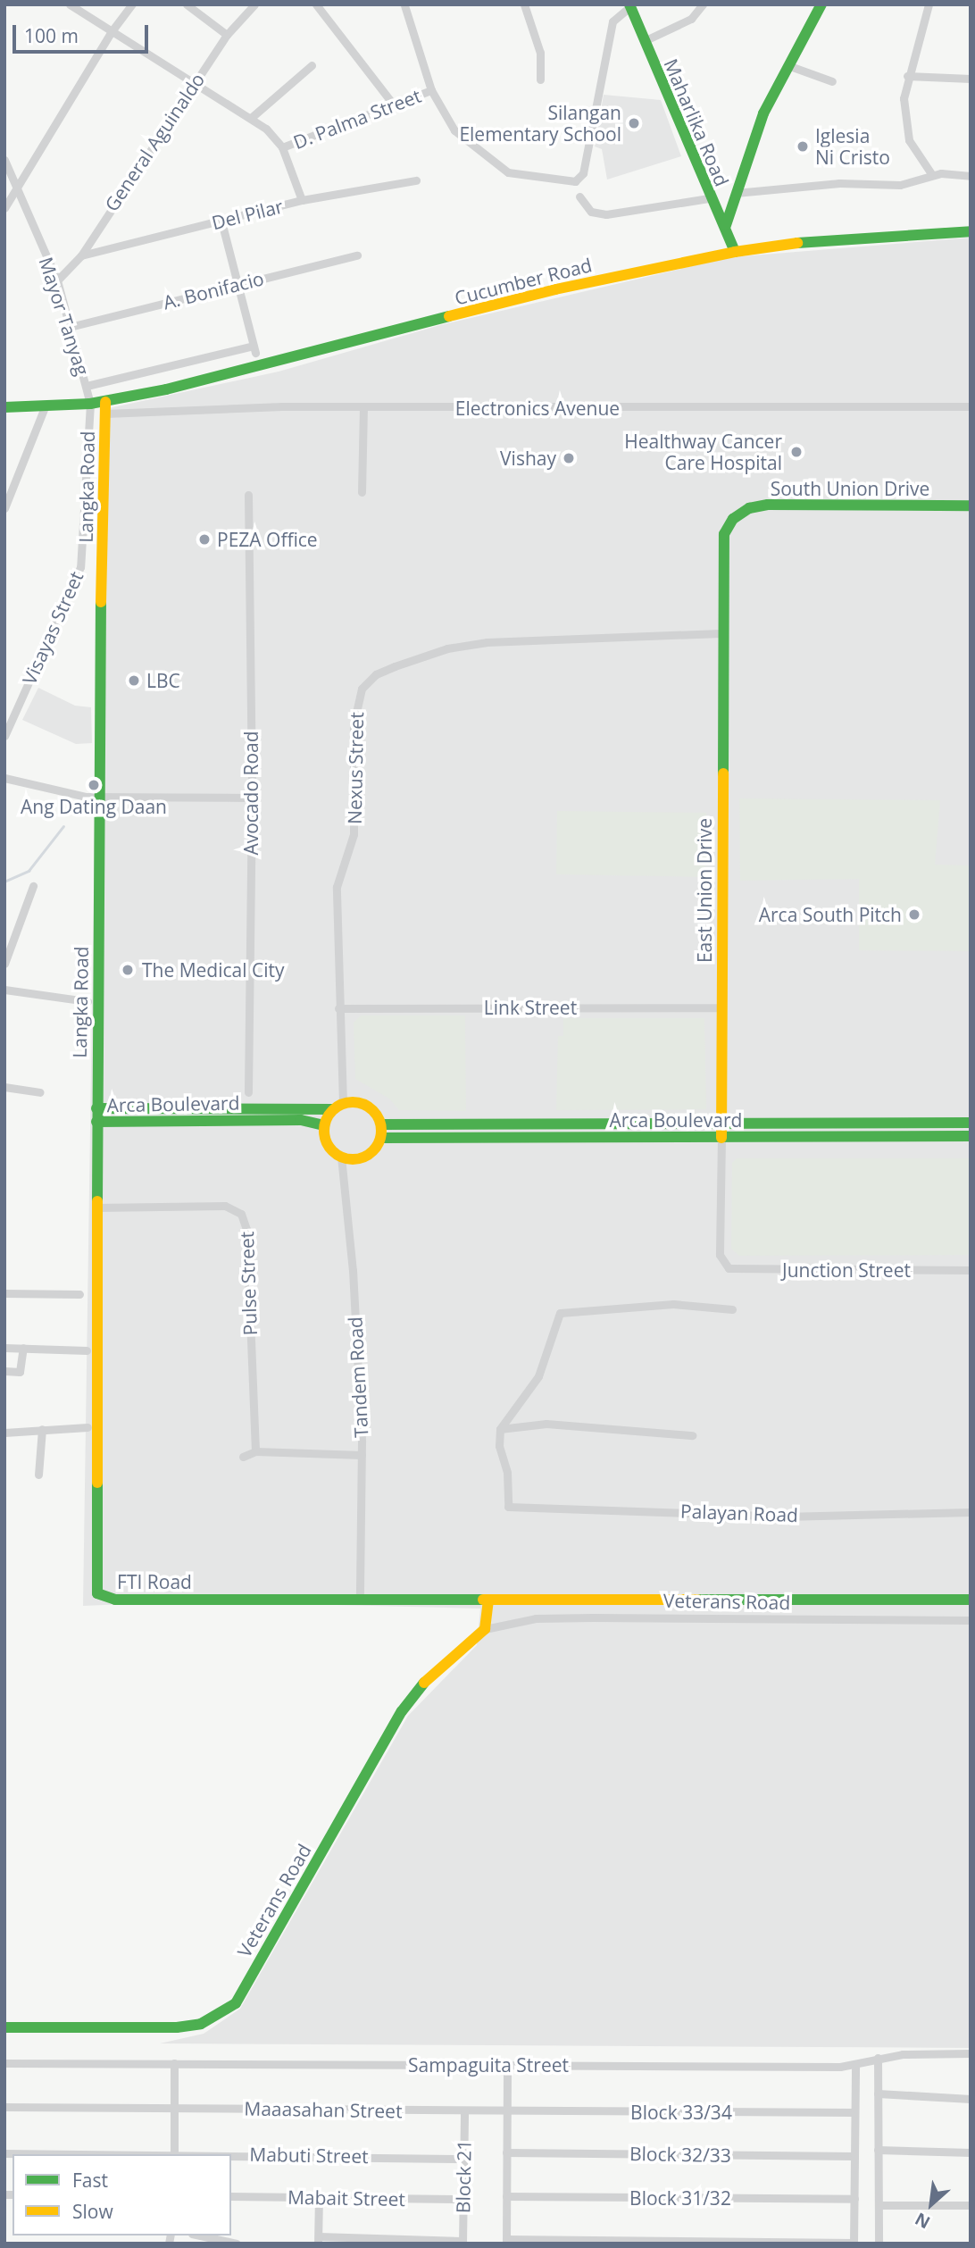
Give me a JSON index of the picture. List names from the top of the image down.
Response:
{
  "streets": {
    "street": [
      "D. Palma Street",
      "Maharlika Road",
      "General Aguinaldo",
      "Del Pilar",
      "Cucumber Road",
      "A. Bonifacio",
      "Mayor Tanyag",
      "Electronics Avenue",
      "Langka Road",
      "South Union Drive",
      "Visayas Street",
      "Nexus Street",
      "Avocado Road",
      "East Union Drive",
      "Link Street",
      "Arca Boulevard",
      "Junction Street",
      "Pulse Street",
      "Tandem Road",
      "Palayan Road",
      "FTI Road",
      "Veterans Road",
      "Sampaguita Street",
      "Maaasahan Street",
      "Block 33/34",
      "Block 32/33",
      "Mabuti Street",
      "Block 21",
      "Mabait Street",
      "Block 31/32"
    ]
  },
  "crossings": [
    ["Maharlika Road", "Cucumber Road"],
    ["General Aguinaldo", "Del Pilar"],
    ["General Aguinaldo", "Mayor Tanyag"],
    ["Cucumber Road", "Mayor Tanyag"],
    ["Cucumber Road", "Electronics Avenue"],
    ["Cucumber Road", "Langka Road"],
    ["Cucumber Road", "Visayas Street"],
    ["A. Bonifacio", "Mayor Tanyag"],
    ["Mayor Tanyag", "Visayas Street"],
    ["Electronics Avenue", "Langka Road"],
    ["Langka Road", "Arca Boulevard"],
    ["Langka Road", "Pulse Street"],
    ["Langka Road", "FTI Road"],
    ["South Union Drive", "East Union Drive"],
    ["Nexus Street", "East Union Drive"],
    ["Nexus Street", "Link Street"],
    ["Nexus Street", "Arca Boulevard"],
    ["Nexus Street", "Tandem Road"],
    ["East Union Drive", "Link Street"],
    ["East Union Drive", "Arca Boulevard"],
    ["East Union Drive", "Junction Street"],
    ["Arca Boulevard", "Tandem Road"],
    ["Pulse Street", "FTI Road"],
    ["Tandem Road", "FTI Road"],
    ["Maaasahan Street", "Block 33/34"],
    ["Maaasahan Street", "Block 21"],
    ["Mabuti Street", "Block 21"],
    ["Block 21", "Mabait Street"]
  ],
  "places": [
    "Silangan Elementary School",
    "Iglesia Ni Cristo",
    "Healthway Cancer Care Hospital",
    "Vishay",
    "PEZA Office",
    "LBC",
    "Ang Dating Daan",
    "Arca South Pitch",
    "The Medical City"
  ],
  "legend": ["Fast", "Slow"],
  "scale_bar": "100 m",
  "north": "bottom left"
}
